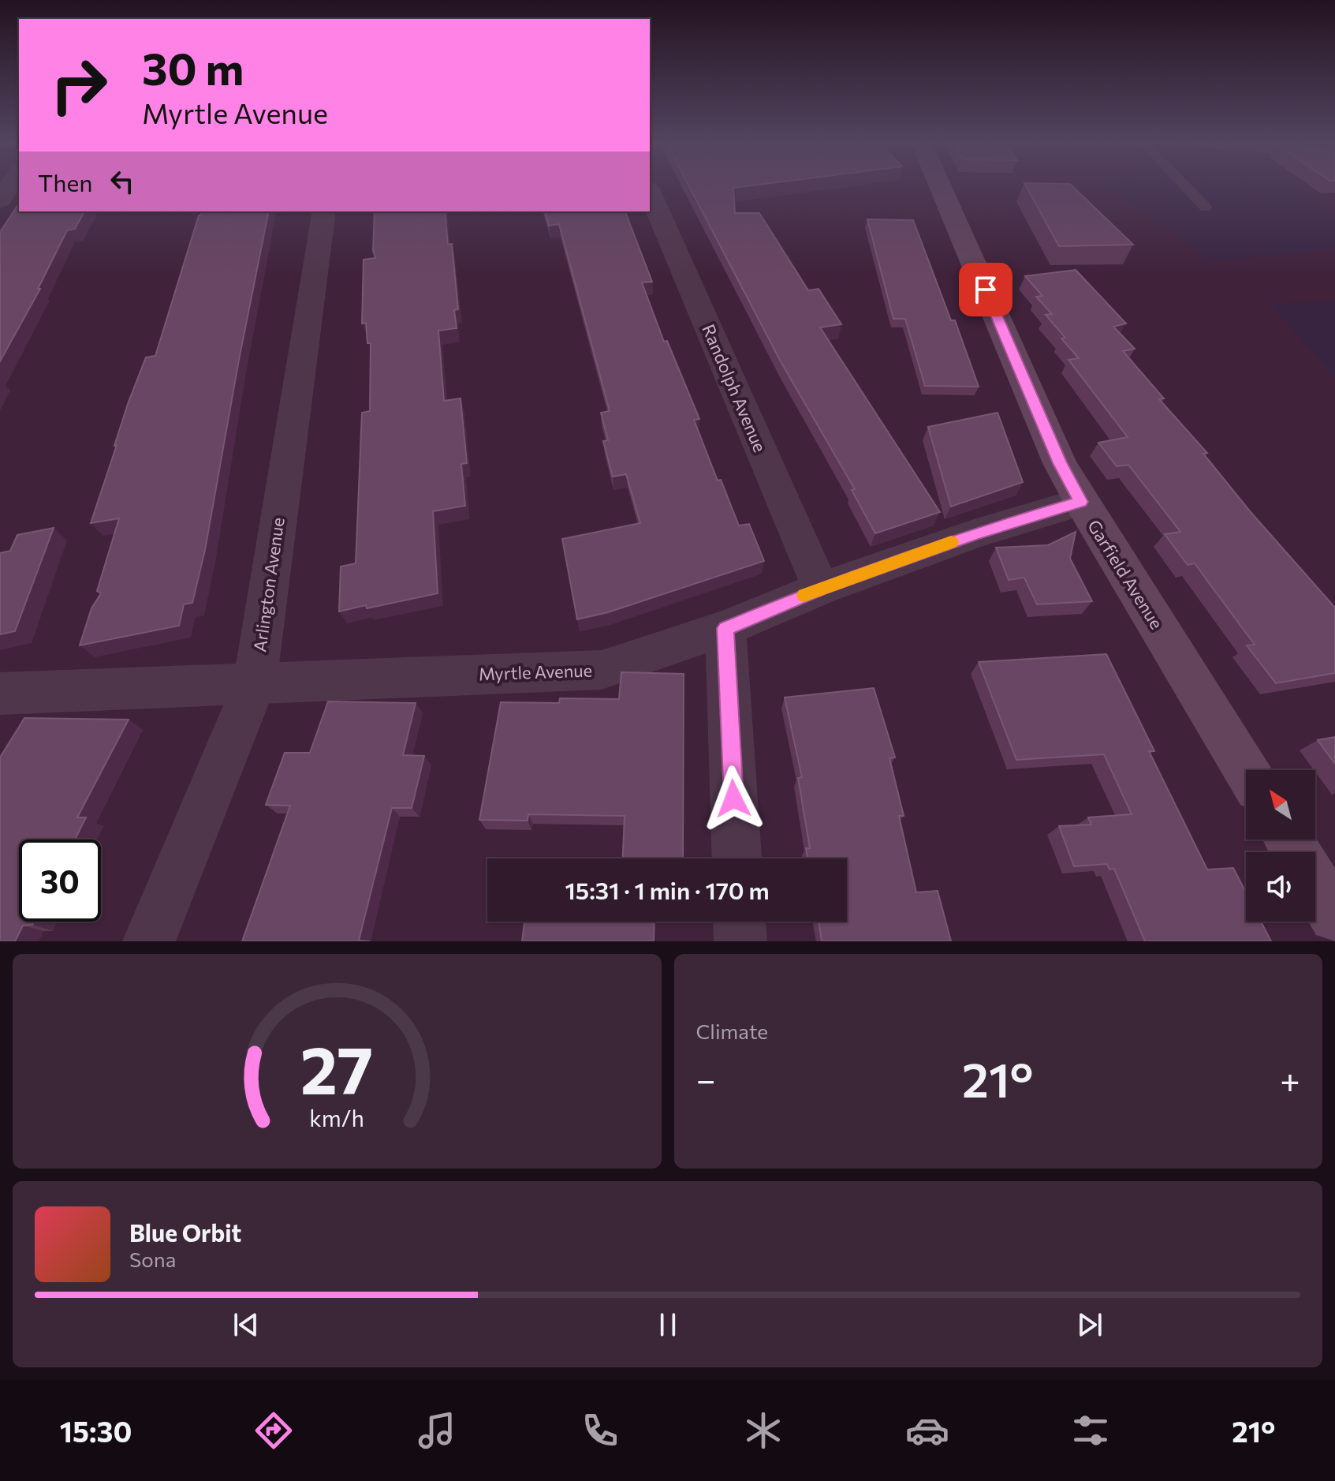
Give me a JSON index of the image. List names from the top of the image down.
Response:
{
  "streets": {
    "main road": ["Garfield Avenue"],
    "street": ["Randolph Avenue", "Arlington Avenue", "Myrtle Avenue"]
  },
  "crossings": [
    ["Randolph Avenue", "Myrtle Avenue"],
    ["Garfield Avenue", "Myrtle Avenue"],
    ["Arlington Avenue", "Myrtle Avenue"]
  ],
  "north": "top left",
  "page": {
    "turn": ["30 m", "Myrtle Avenue"],
    "then": "Then",
    "limit": "30",
    "trip": "15:31 · 1 min · 170 m",
    "tile": "Climate",
    "heat": ["−", "21°", "+"],
    "song": ["Blue Orbit", "Sona"],
    "tabs": ["15:30", "21°"],
    "gauge": ["27", "km/h"]
  }
}
